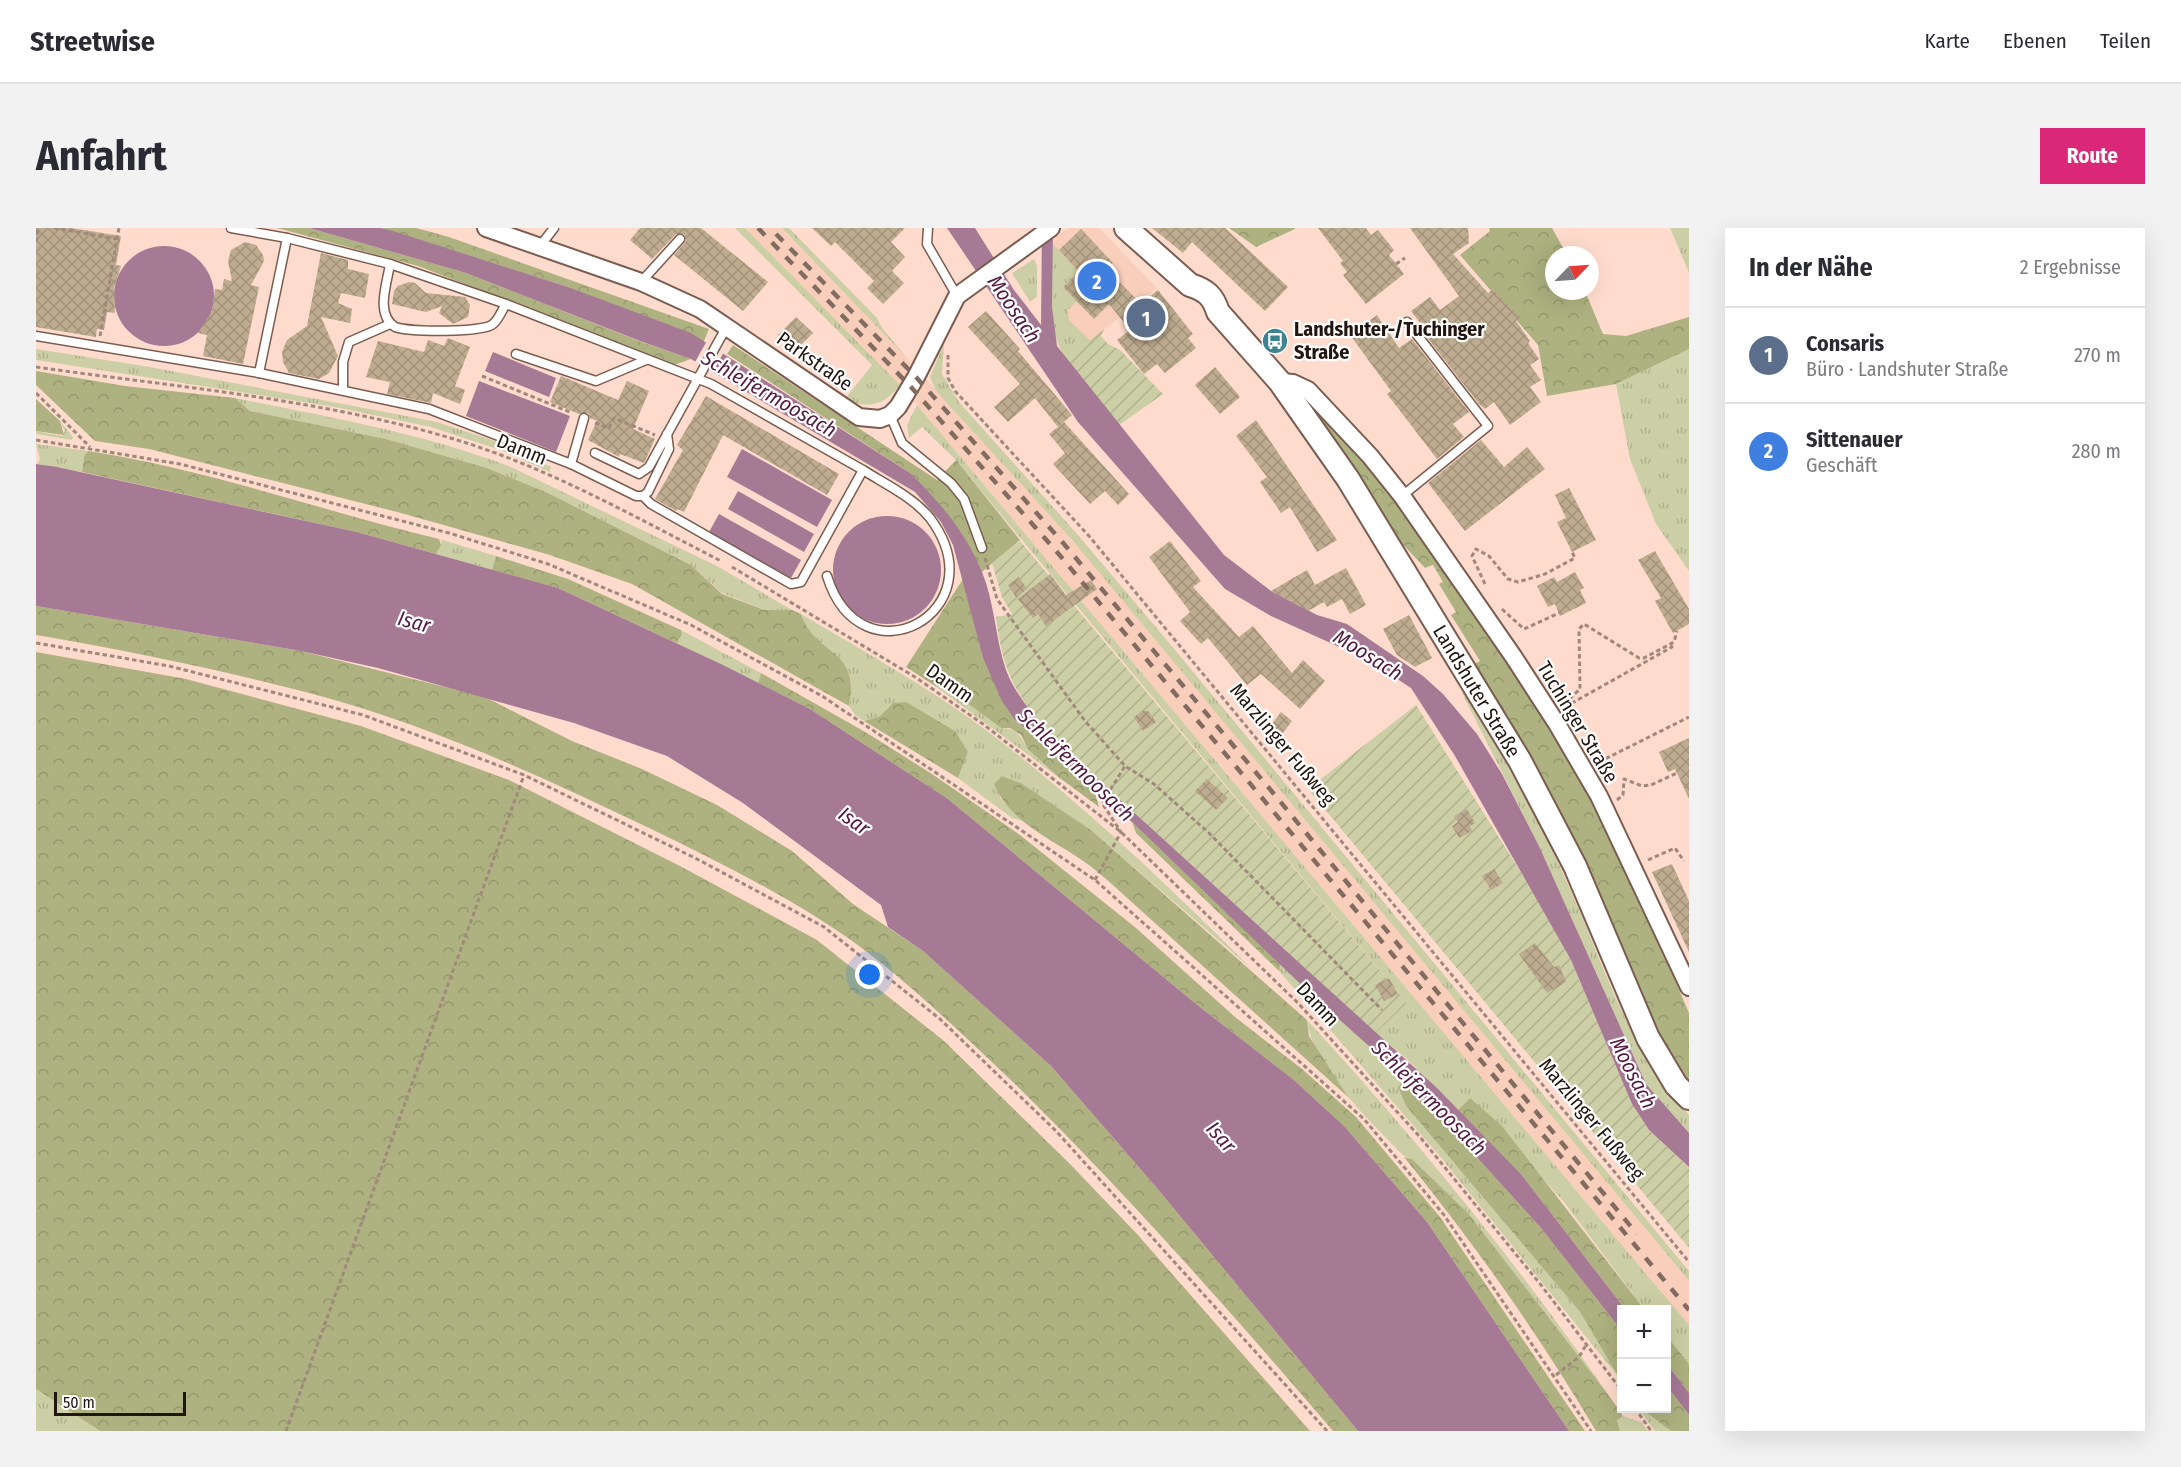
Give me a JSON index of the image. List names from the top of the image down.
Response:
{
  "streets": {
    "main road": ["Landshuter Straße"],
    "street": ["Parkstraße", "Tuchinger Straße"],
    "path": ["Damm", "Marzlinger Fußweg"]
  },
  "crossings": [
    ["Landshuter Straße", "Tuchinger Straße"]
  ],
  "water": ["Moosach", "Schleifermoosach", "Isar"],
  "places": {
    "bus stop": ["Landshuter-/Tuchinger Straße"]
  },
  "scale_bar": "50 m",
  "north": "top right",
  "page": {
    "header": "Streetwise",
    "nav": ["Karte", "Ebenen", "Teilen"],
    "buttons": "Route",
    "title": "Anfahrt",
    "heading": ["In der Nähe", "2 Ergebnisse"],
    "pins": ["2", "1"],
    "list": [
      {
        "mark": "1",
        "name": "Consaris",
        "note": "Büro · Landshuter Straße",
        "value": "270 m"
      },
      {
        "mark": "2",
        "name": "Sittenauer",
        "note": "Geschäft",
        "value": "280 m"
      }
    ],
    "map_buttons": ["+", "−"],
    "scale": "50 m"
  }
}
